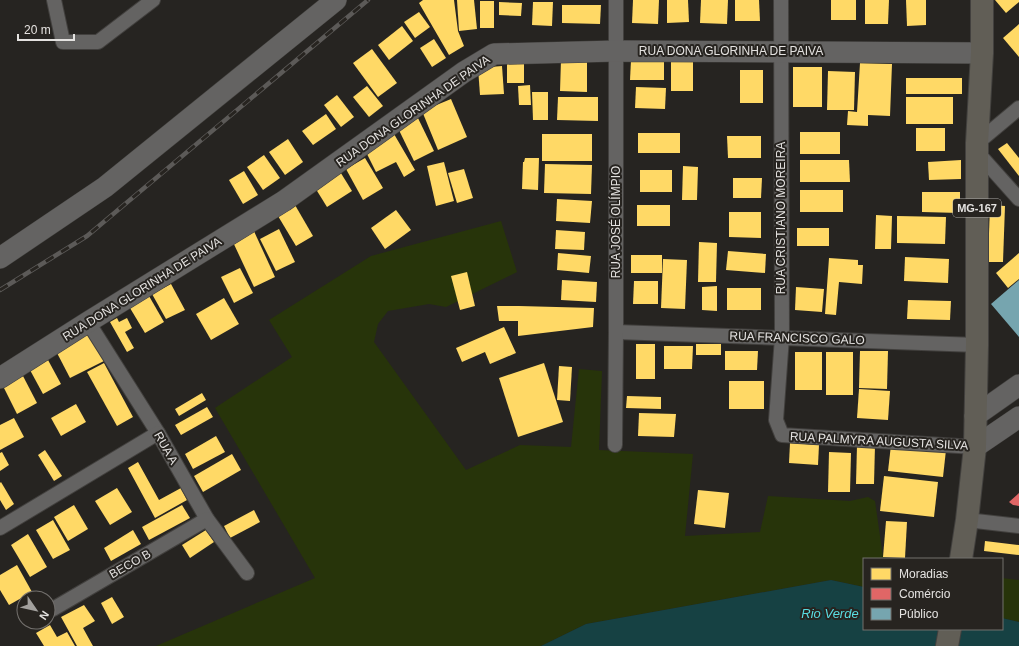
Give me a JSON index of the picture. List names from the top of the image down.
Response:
{
  "streets": {
    "main road": ["MG-167"],
    "street": [
      "RUA DONA GLORINHA DE PAIVA",
      "RUA CRISTIANO MOREIRA",
      "RUA JOSÉ OLÍMPIO",
      "RUA FRANCISCO GALO",
      "RUA PALMYRA AUGUSTA SILVA",
      "RUA A",
      "BECO B"
    ]
  },
  "crossings": [
    ["RUA DONA GLORINHA DE PAIVA", "MG-167"],
    ["RUA DONA GLORINHA DE PAIVA", "RUA CRISTIANO MOREIRA"],
    ["RUA DONA GLORINHA DE PAIVA", "RUA JOSÉ OLÍMPIO"],
    ["RUA DONA GLORINHA DE PAIVA", "RUA A"],
    ["MG-167", "RUA FRANCISCO GALO"],
    ["MG-167", "RUA PALMYRA AUGUSTA SILVA"],
    ["RUA CRISTIANO MOREIRA", "RUA FRANCISCO GALO"],
    ["RUA CRISTIANO MOREIRA", "RUA PALMYRA AUGUSTA SILVA"],
    ["RUA JOSÉ OLÍMPIO", "RUA FRANCISCO GALO"],
    ["RUA A", "BECO B"]
  ],
  "water": ["Rio Verde"],
  "legend": ["Moradias", "Comércio", "Público"],
  "scale_bar": "20 m",
  "north": "bottom right"
}
